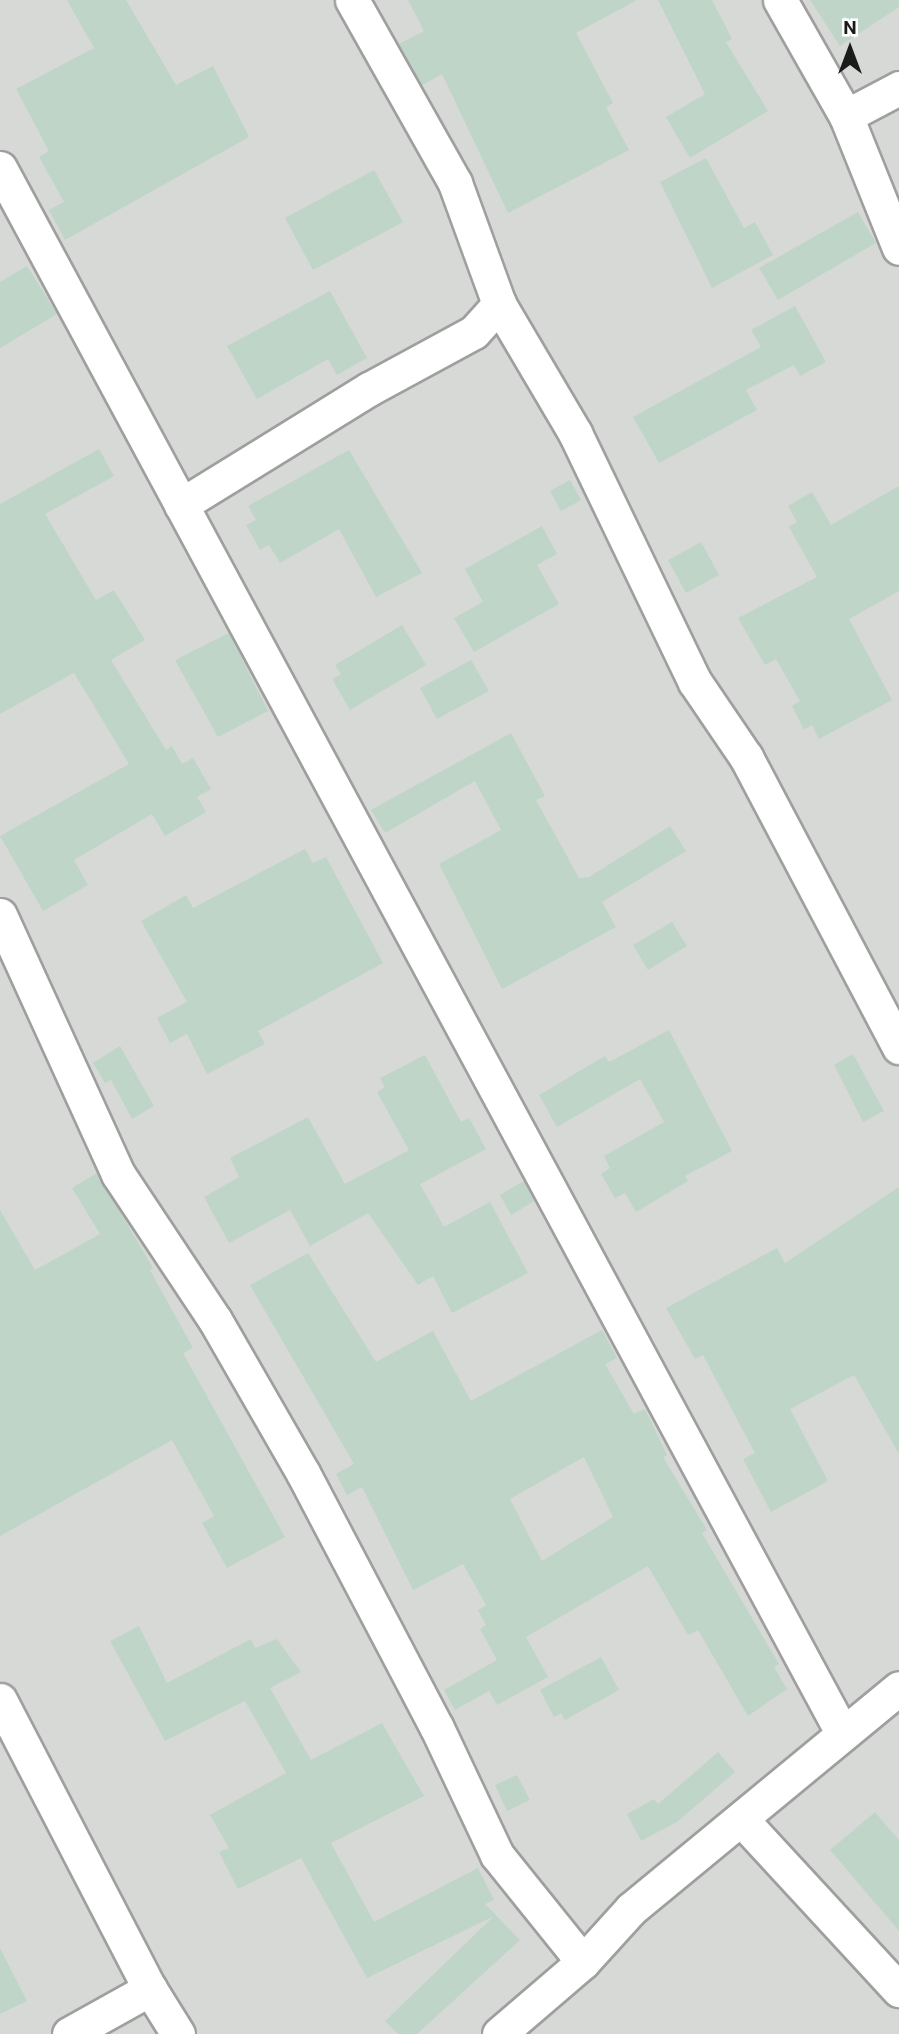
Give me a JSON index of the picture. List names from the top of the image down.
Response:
{
  "north": "top"
}
